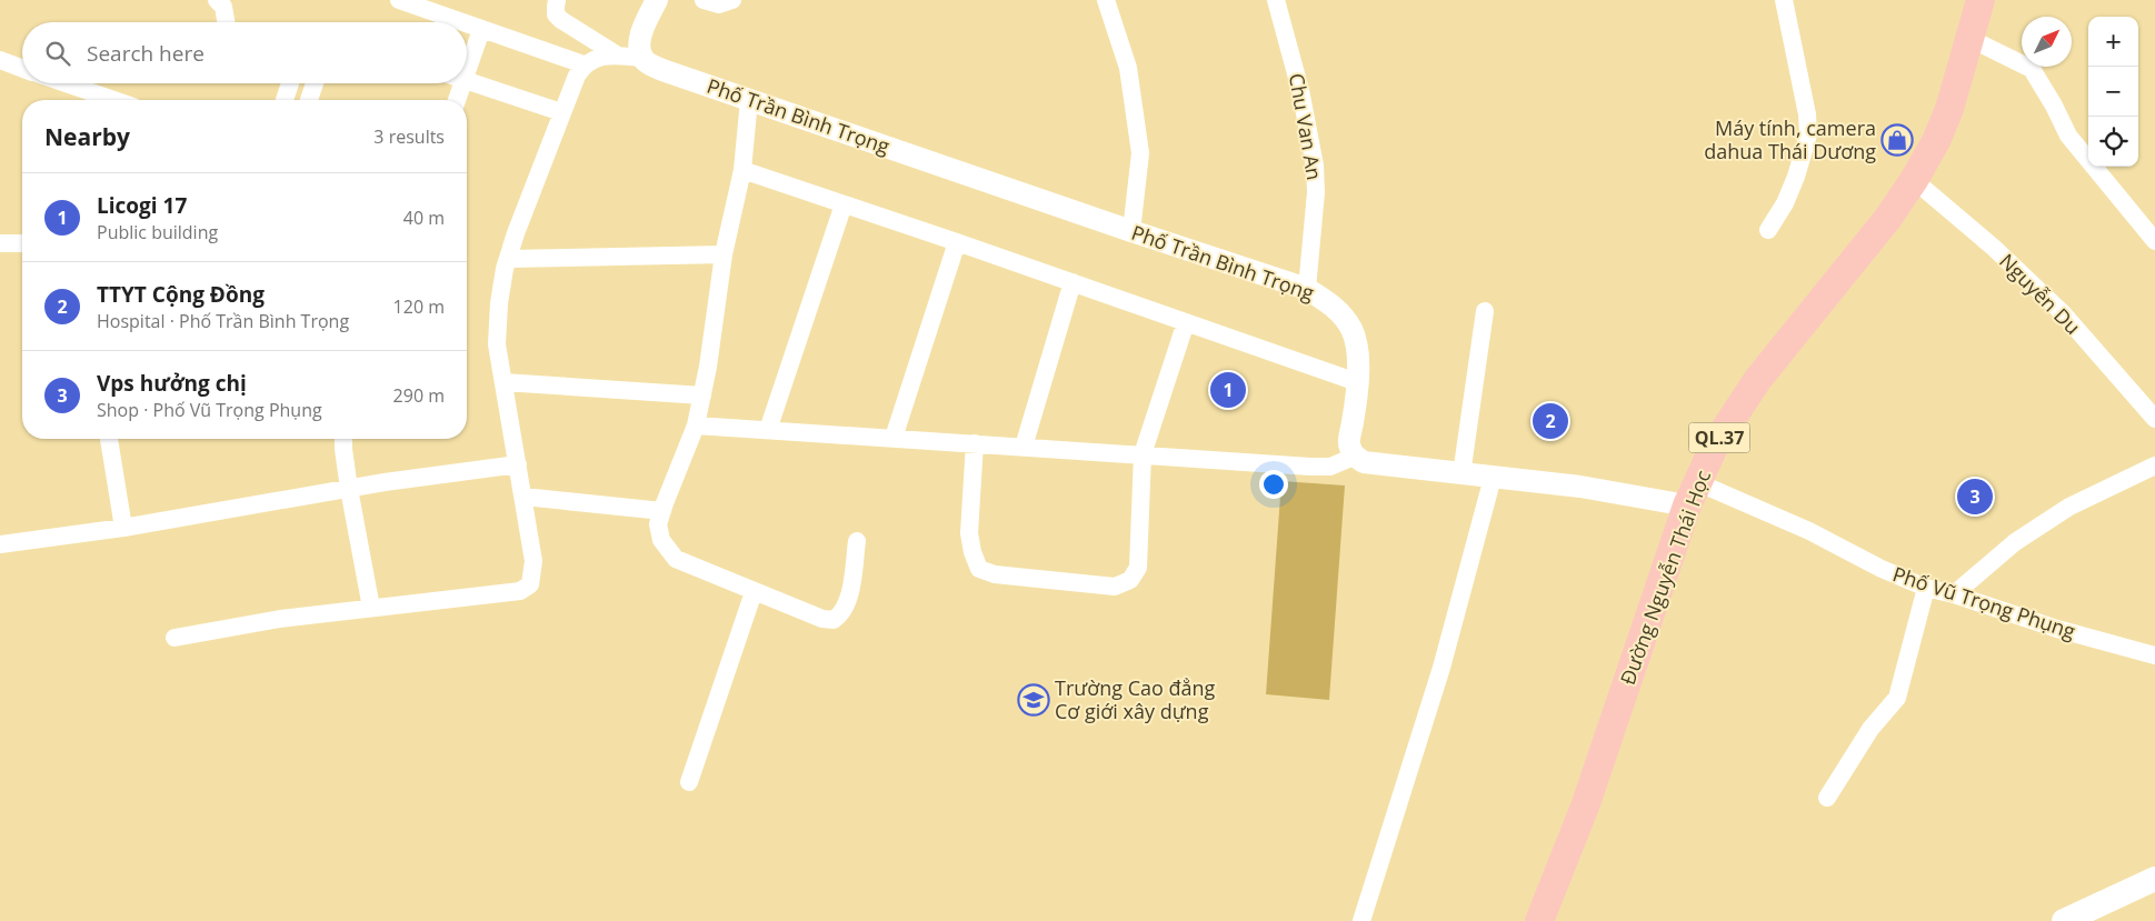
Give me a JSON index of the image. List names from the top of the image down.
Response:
{
  "streets": {
    "highway": ["QL.37", "Đường Nguyễn Thái Học"],
    "street": [
      "Phố Trần Bình Trọng",
      "Chu Van An",
      "Nguyễn Du",
      "Phố Vũ Trọng Phụng"
    ]
  },
  "crossings": [
    ["Phố Trần Bình Trọng", "Chu Van An"],
    ["Nguyễn Du", "Đường Nguyễn Thái Học"],
    ["Đường Nguyễn Thái Học", "Phố Vũ Trọng Phụng"]
  ],
  "places": {
    "shop": ["Máy tính, camera dahua Thái Dương"],
    "school or university": ["Trường Cao đẳng Cơ giới xây dựng"]
  },
  "north": "top right",
  "page": {
    "map_buttons": ["+", "−"],
    "search": "Search here",
    "heading": ["Nearby", "3 results"],
    "list": [
      {
        "mark": "1",
        "name": "Licogi 17",
        "note": "Public building",
        "value": "40 m"
      },
      {
        "mark": "2",
        "name": "TTYT Cộng Đồng",
        "note": "Hospital · Phố Trần Bình Trọng",
        "value": "120 m"
      },
      {
        "mark": "3",
        "name": "Vps hưởng chị",
        "note": "Shop · Phố Vũ Trọng Phụng",
        "value": "290 m"
      }
    ],
    "pins": ["1", "2", "3"]
  }
}
